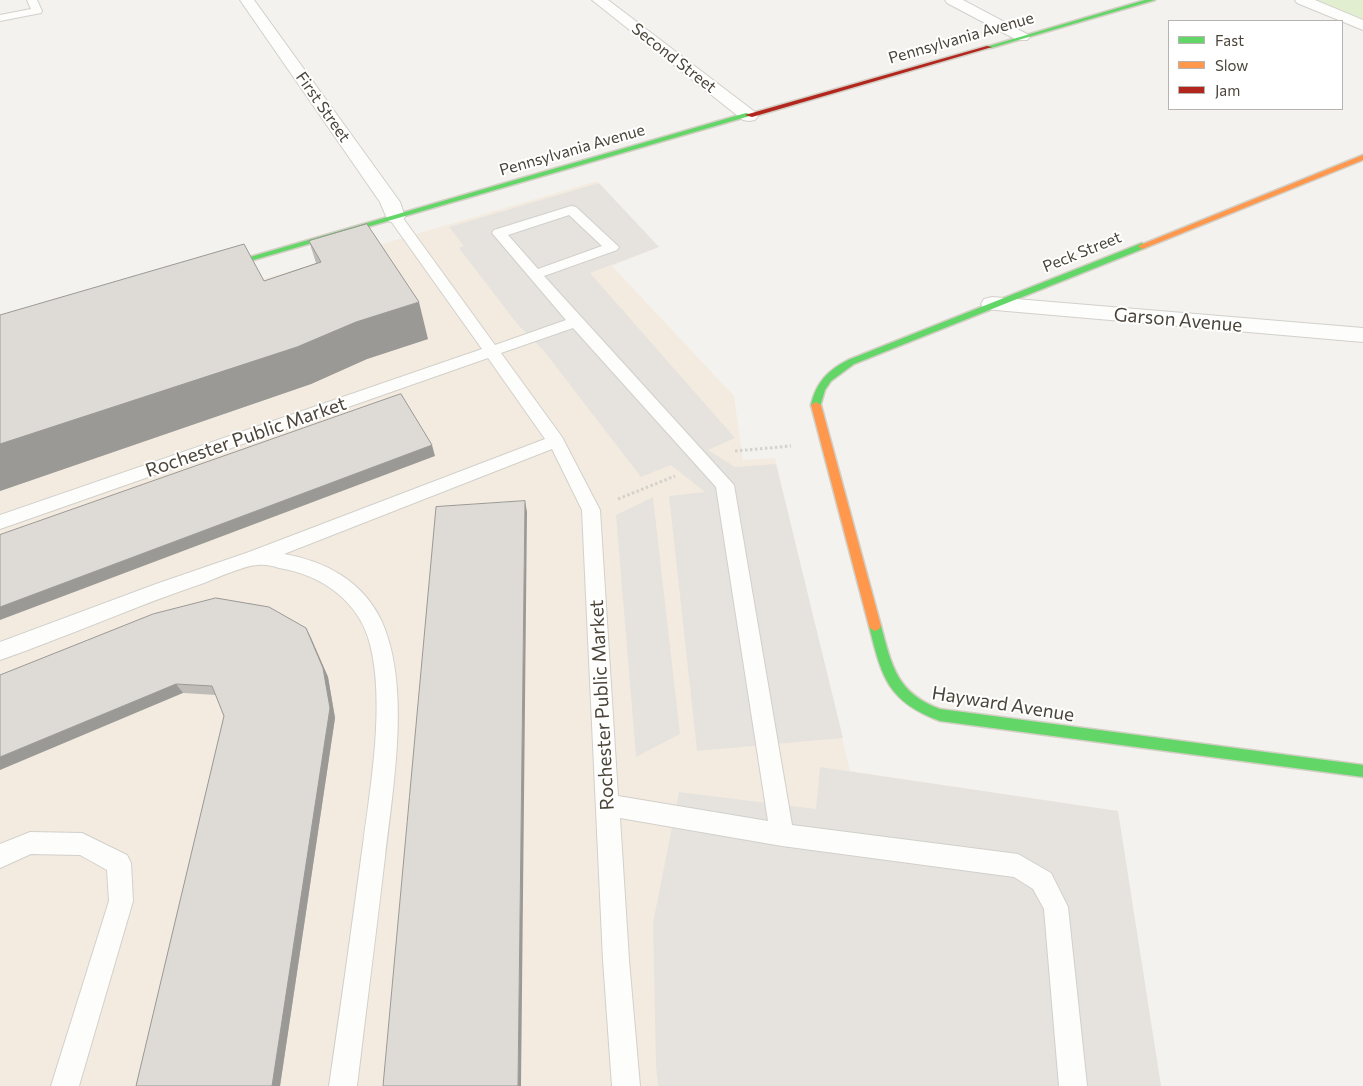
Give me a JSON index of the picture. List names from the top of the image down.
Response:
{
  "streets": {
    "street": [
      "Pennsylvania Avenue",
      "Second Street",
      "First Street",
      "Peck Street",
      "Garson Avenue",
      "Hayward Avenue"
    ],
    "lane": ["Rochester Public Market"]
  },
  "crossings": [
    ["Pennsylvania Avenue", "Second Street"],
    ["Pennsylvania Avenue", "First Street"],
    ["Pennsylvania Avenue", "Rochester Public Market"],
    ["First Street", "Rochester Public Market"],
    ["Peck Street", "Garson Avenue"],
    ["Peck Street", "Hayward Avenue"]
  ],
  "legend": ["Fast", "Slow", "Jam"]
}
